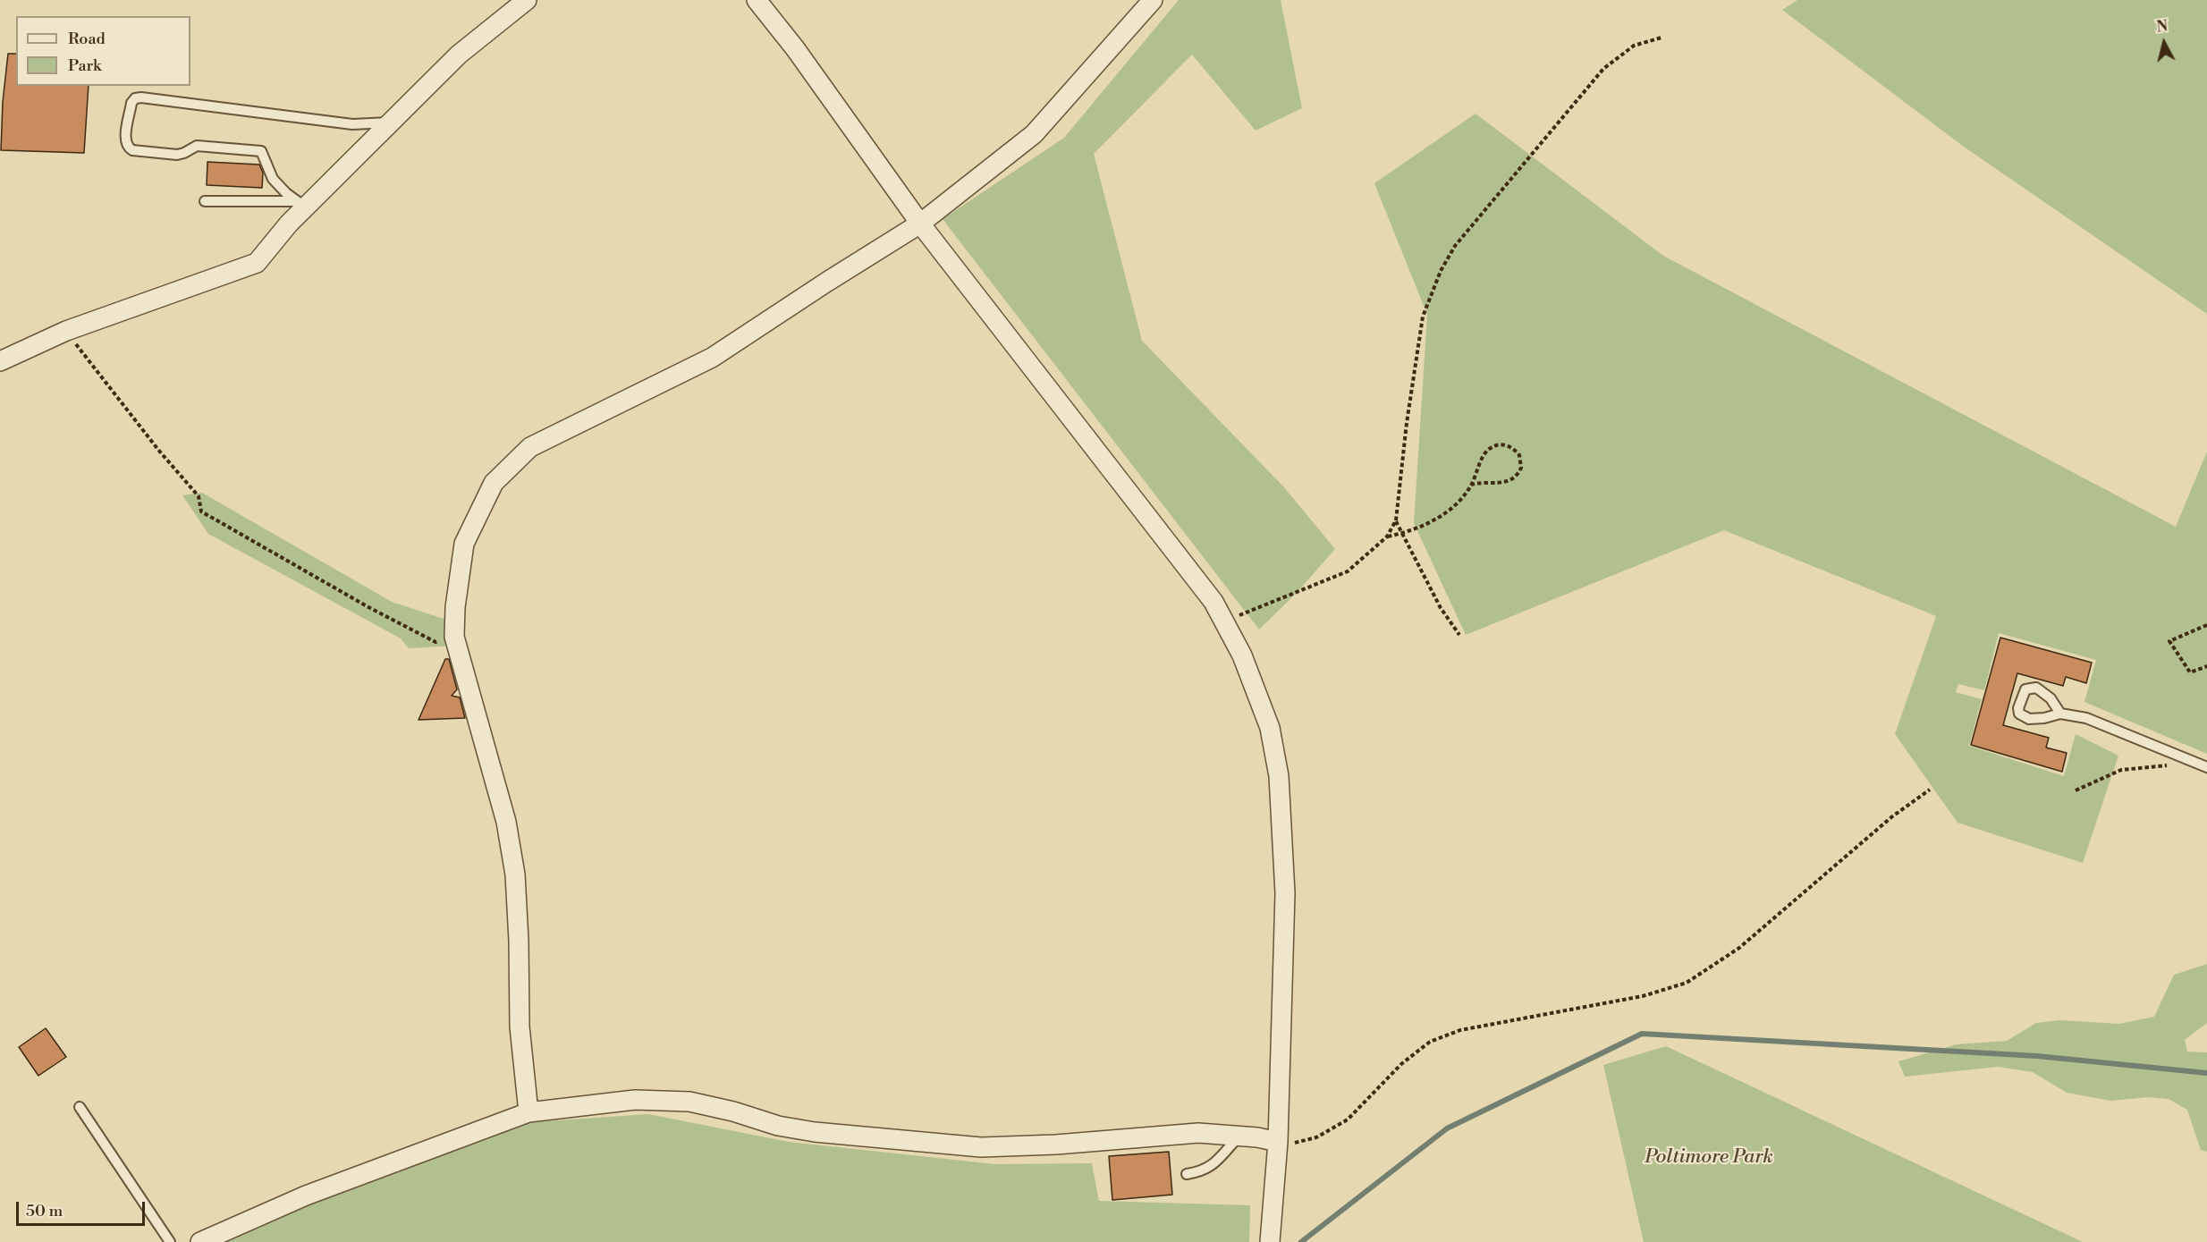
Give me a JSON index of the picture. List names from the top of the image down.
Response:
{
  "parks": ["Poltimore Park"],
  "legend": ["Road", "Park"],
  "scale_bar": "50 m",
  "north": "top"
}
